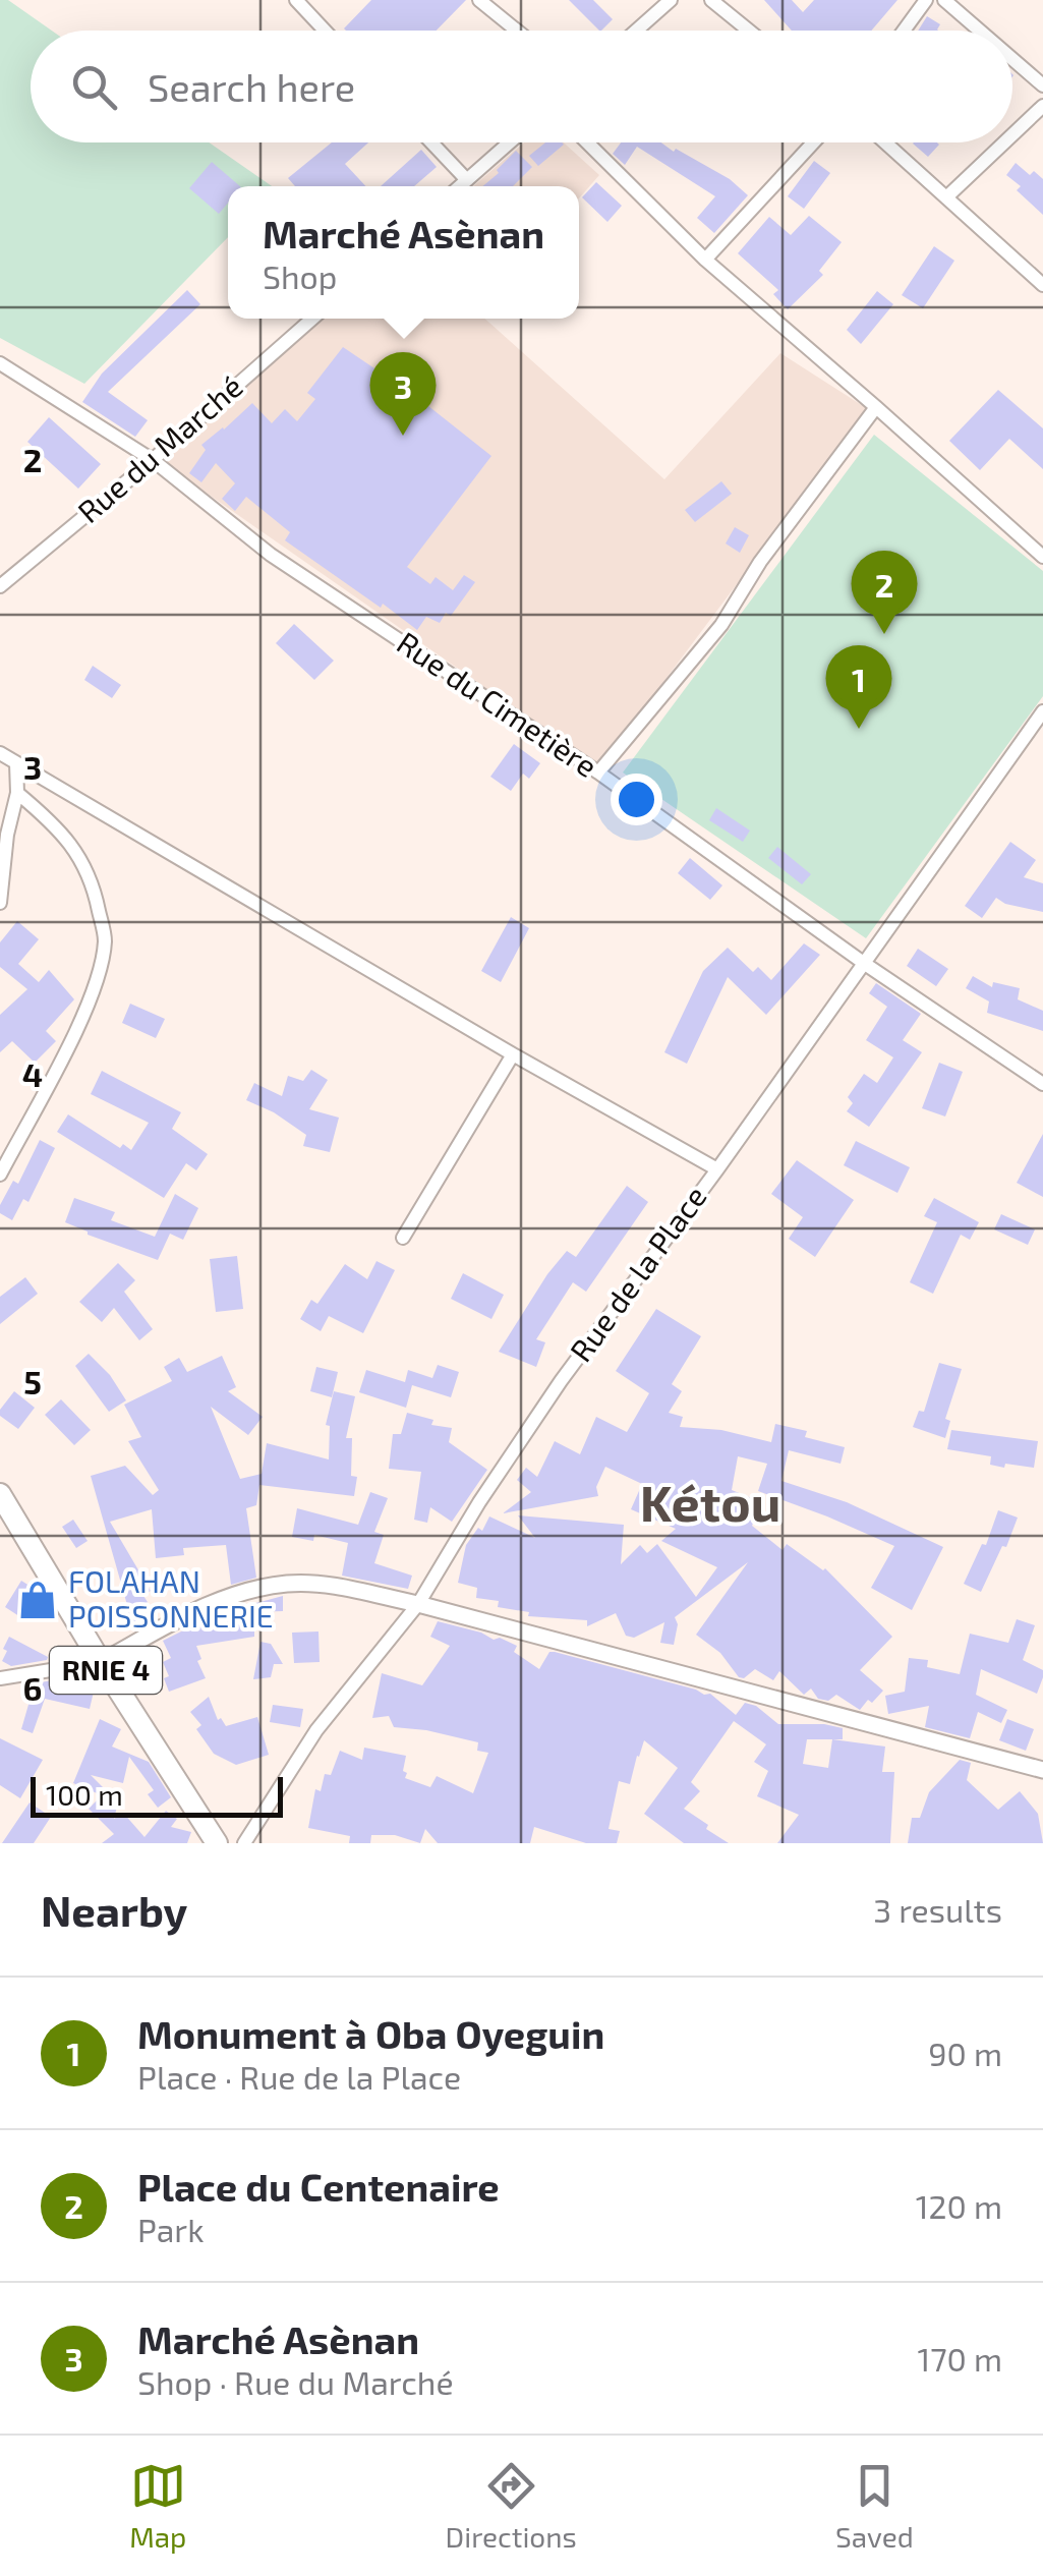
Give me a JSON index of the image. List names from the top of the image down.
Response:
{
  "streets": {
    "main road": ["RNIE 4"],
    "street": ["Rue du Marché", "Rue du Cimetière", "Rue de la Place"]
  },
  "crossings": [
    ["Rue du Marché", "Rue du Cimetière"],
    ["Rue du Cimetière", "Rue de la Place"]
  ],
  "districts": ["Kétou"],
  "places": {
    "shop": ["FOLAHAN POISSONNERIE"]
  },
  "scale_bar": "100 m",
  "page": {
    "search": "Search here",
    "popup": ["Marché Asènan", "Shop"],
    "pins": ["3", "2", "1"],
    "scale": "100 m",
    "heading": ["Nearby", "3 results"],
    "list": [
      {
        "mark": "1",
        "name": "Monument à Oba Oyeguin",
        "note": "Place · Rue de la Place",
        "value": "90 m"
      },
      {
        "mark": "2",
        "name": "Place du Centenaire",
        "note": "Park",
        "value": "120 m"
      },
      {
        "mark": "3",
        "name": "Marché Asènan",
        "note": "Shop · Rue du Marché",
        "value": "170 m"
      }
    ],
    "nav": ["Map", "Directions", "Saved"]
  },
  "grid": {
    "rows": [
      "2",
      "3",
      "4",
      "5",
      "6"
    ]
  }
}
